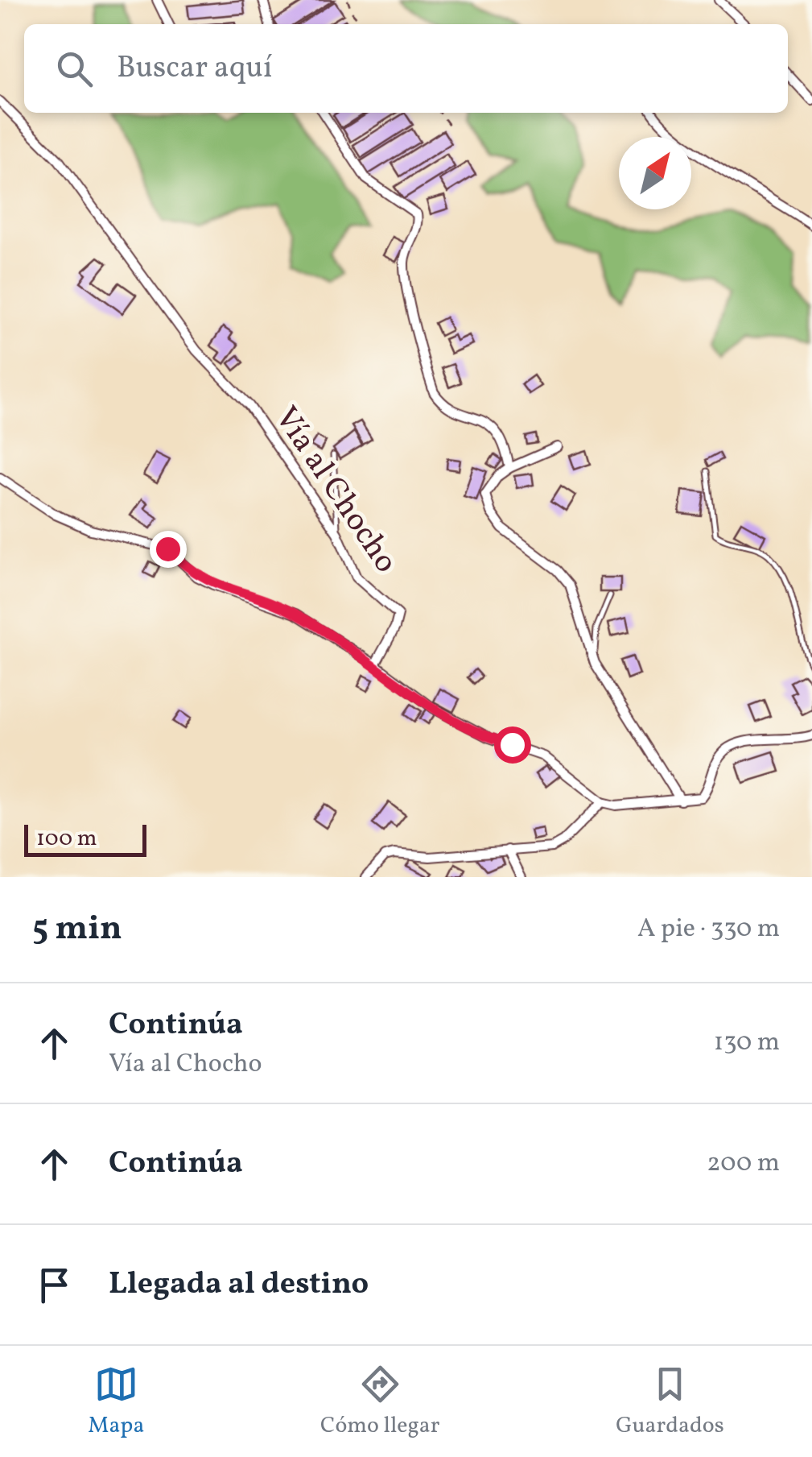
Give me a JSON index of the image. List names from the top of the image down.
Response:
{
  "streets": {
    "street": ["Vía al Chocho"]
  },
  "scale_bar": "100 m",
  "north": "top right",
  "page": {
    "search": "Buscar aquí",
    "scale": "100 m",
    "heading": ["5 min", "A pie · 330 m"],
    "list": [
      ["Continúa", "Vía al Chocho", "130 m"],
      ["Continúa", "200 m"],
      "Llegada al destino"
    ],
    "nav": ["Mapa", "Cómo llegar", "Guardados"]
  }
}
